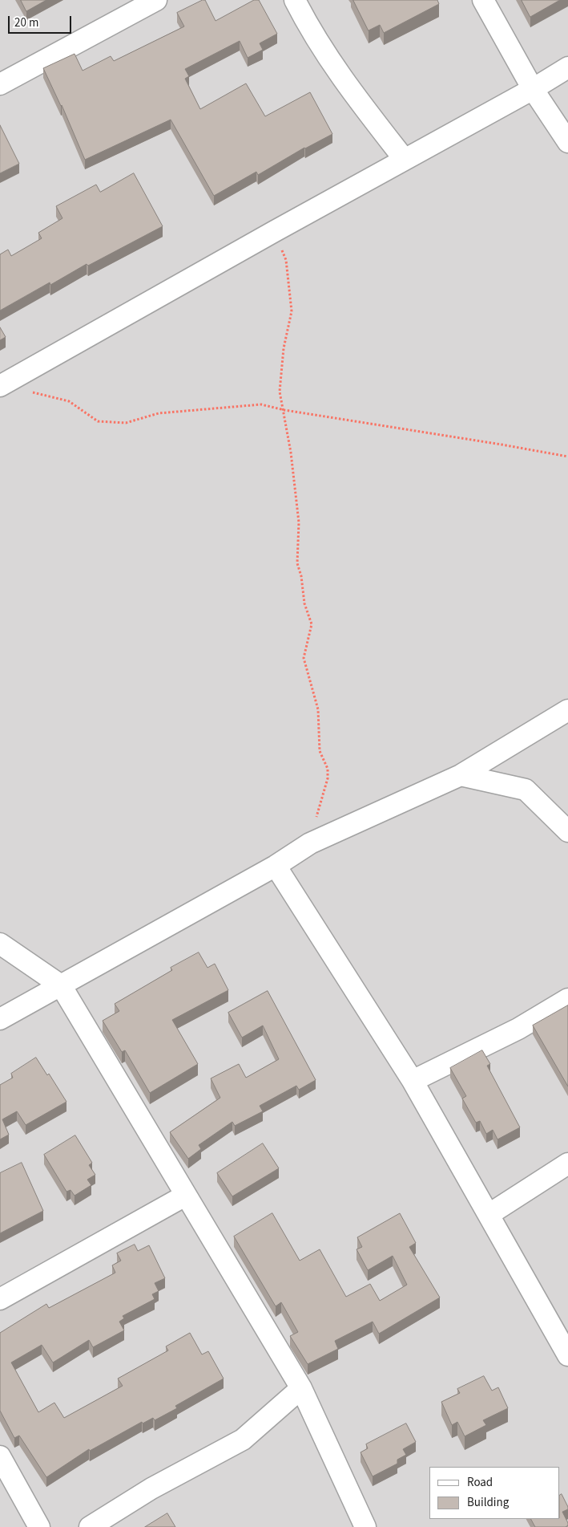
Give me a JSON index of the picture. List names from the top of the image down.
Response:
{
  "legend": ["Road", "Building"],
  "scale_bar": "20 m"
}
